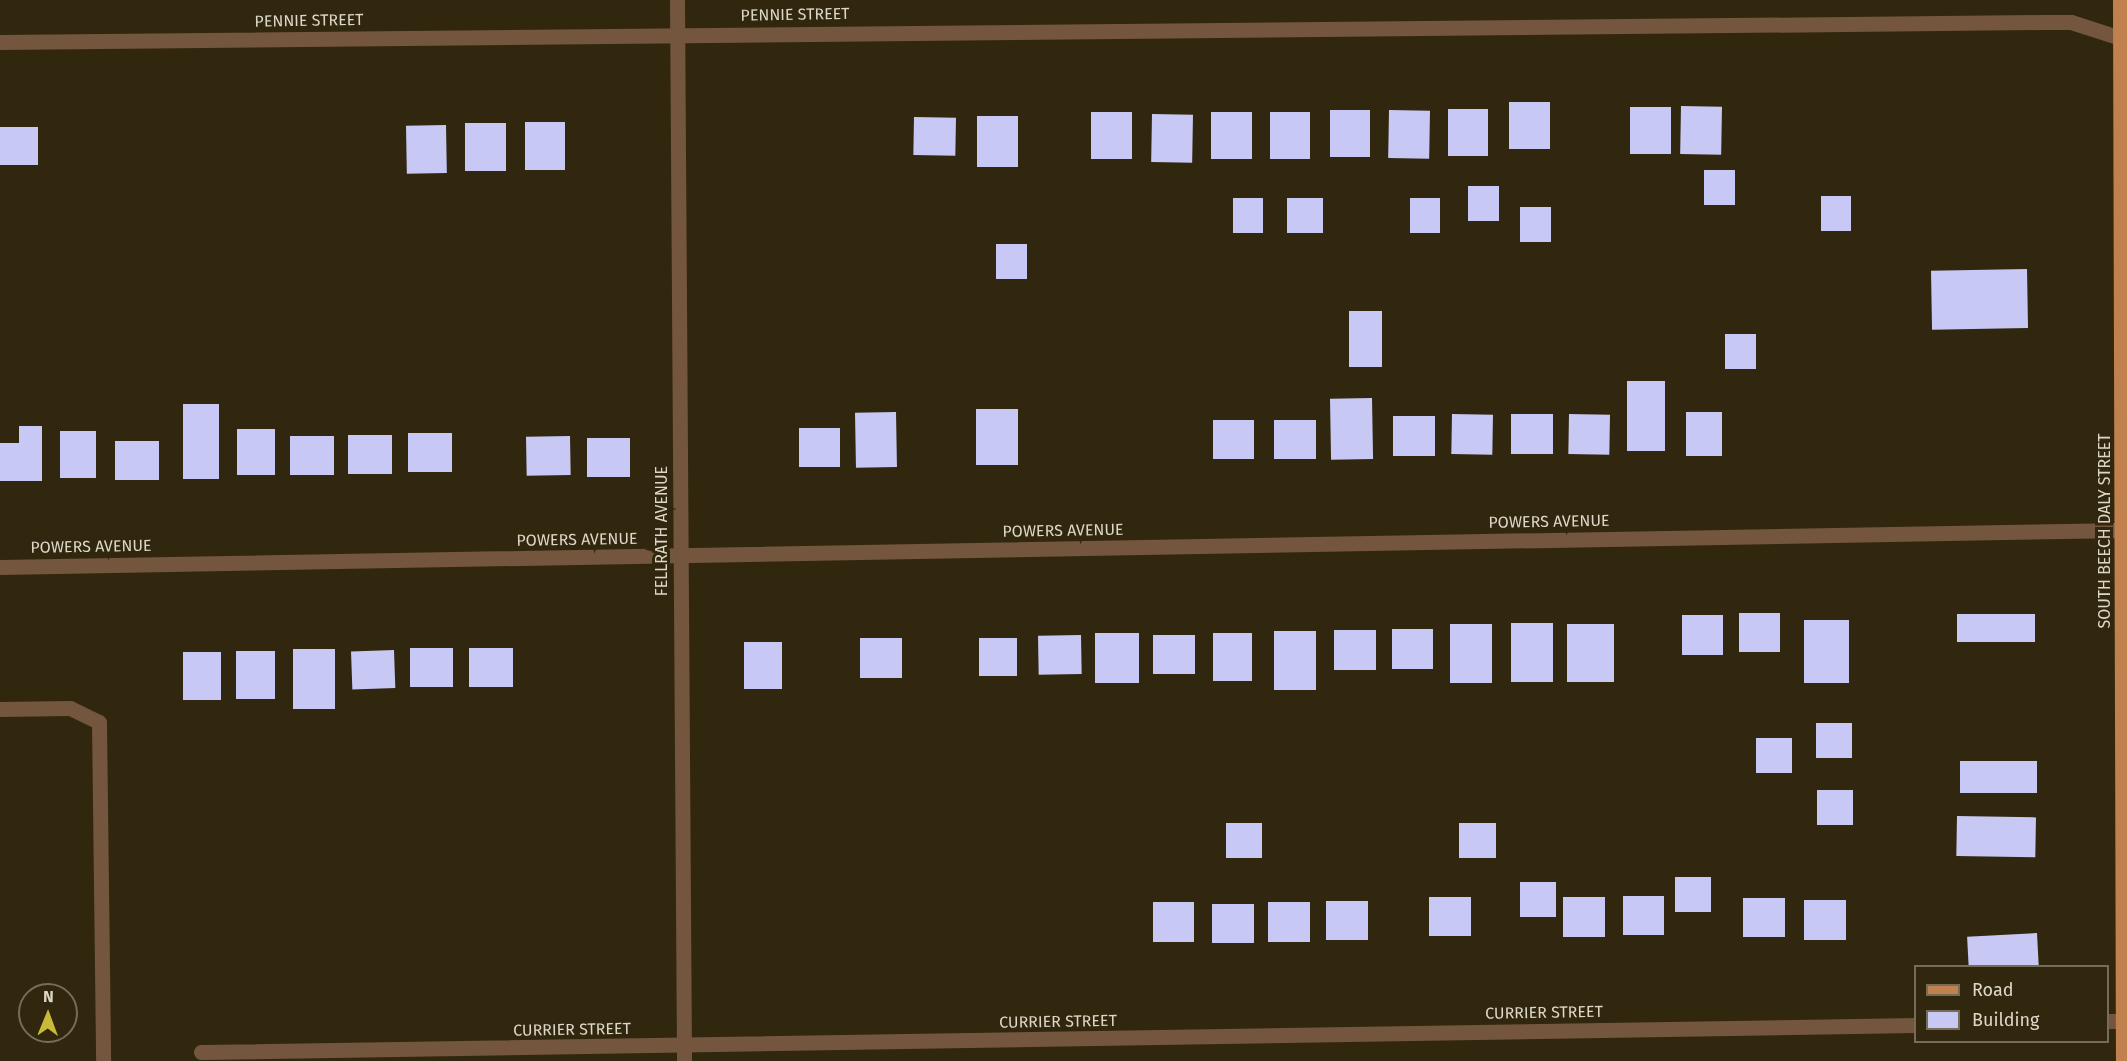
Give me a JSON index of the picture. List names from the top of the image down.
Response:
{
  "streets": {
    "main road": ["SOUTH BEECH DALY STREET"],
    "street": [
      "PENNIE STREET",
      "POWERS AVENUE",
      "FELLRATH AVENUE",
      "CURRIER STREET"
    ]
  },
  "crossings": [
    ["PENNIE STREET", "FELLRATH AVENUE"],
    ["PENNIE STREET", "SOUTH BEECH DALY STREET"],
    ["POWERS AVENUE", "FELLRATH AVENUE"],
    ["POWERS AVENUE", "SOUTH BEECH DALY STREET"],
    ["FELLRATH AVENUE", "CURRIER STREET"]
  ],
  "legend": ["Road", "Building"],
  "north": "top"
}
